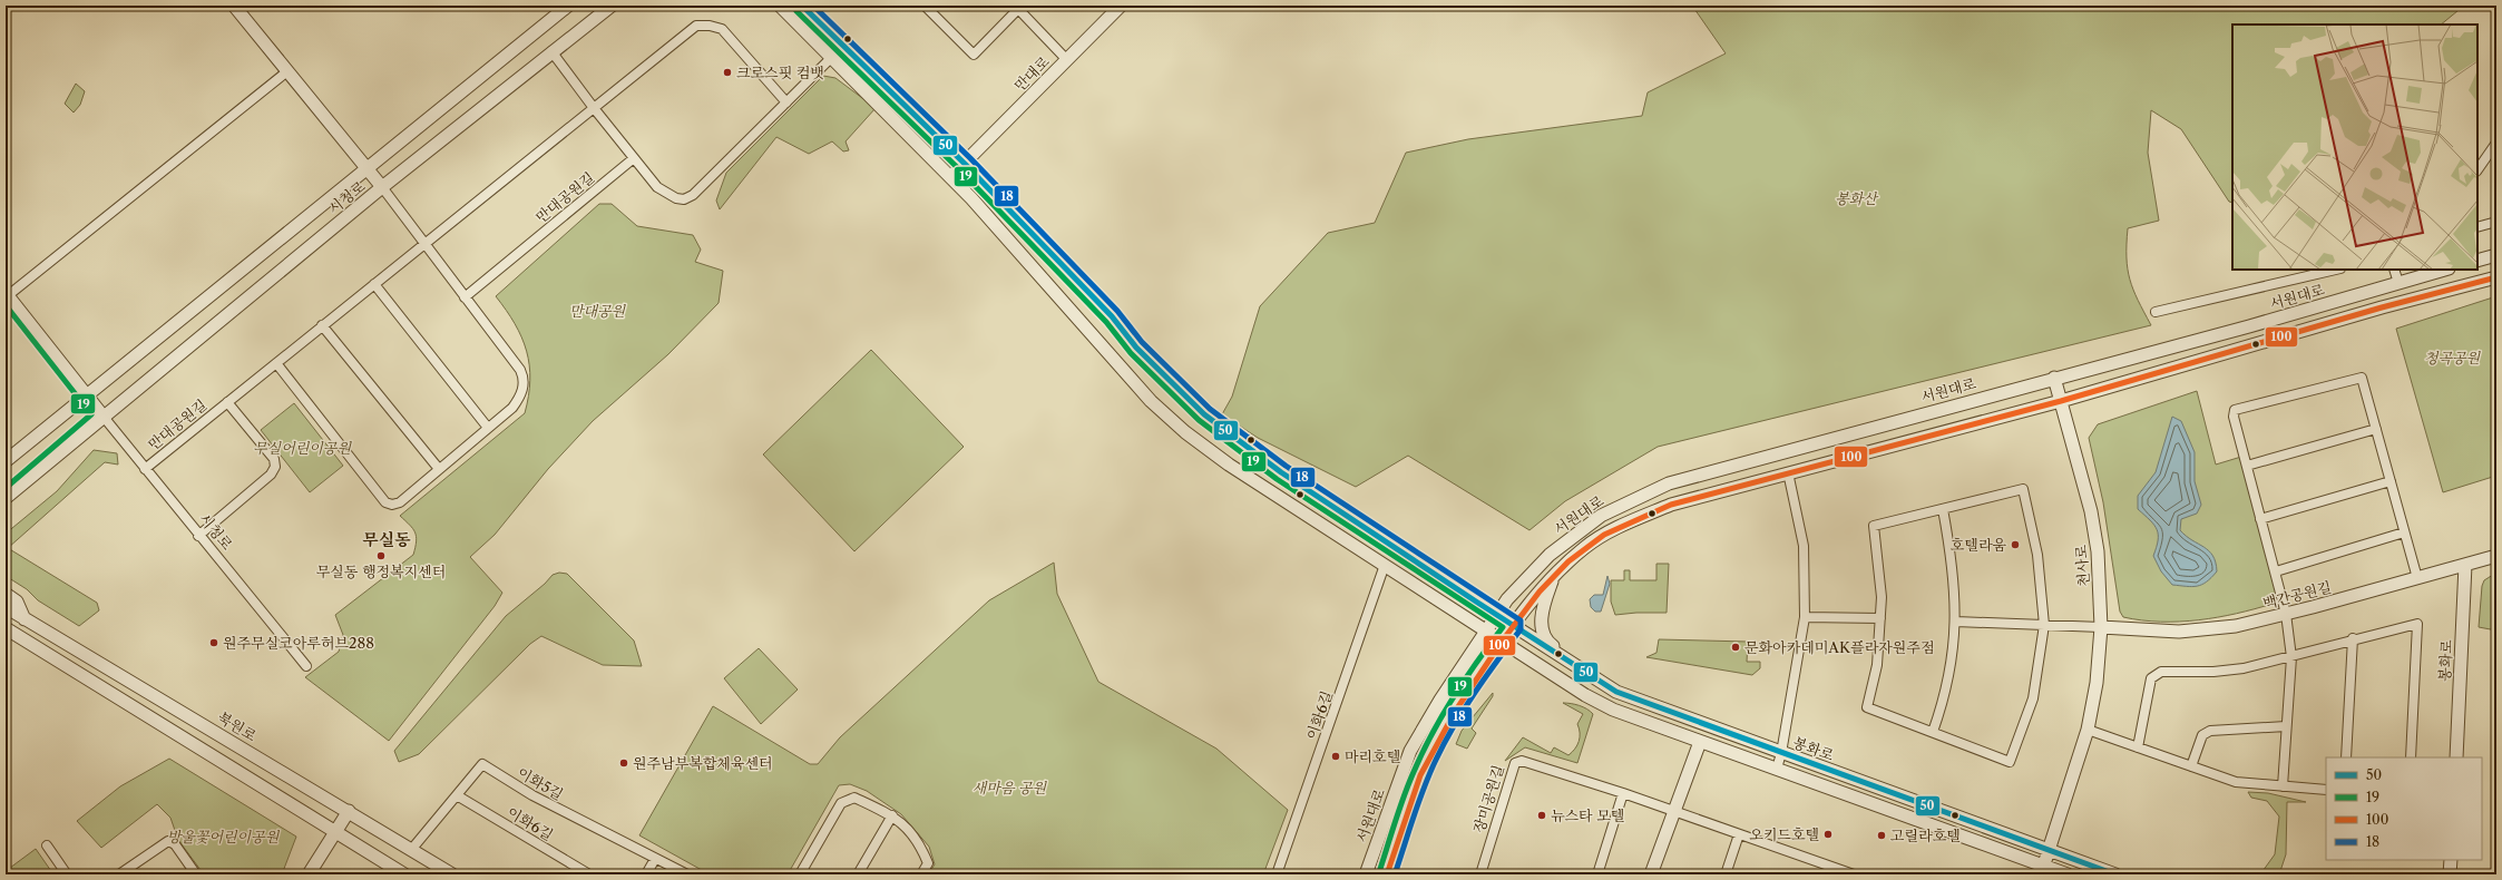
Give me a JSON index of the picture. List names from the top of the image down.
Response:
{
  "streets": {
    "street": [
      "만대로",
      "시청로",
      "만대공원길",
      "서원대로",
      "천사로",
      "백간공원길",
      "봉화로",
      "이화6길",
      "북원로",
      "이화5길",
      "장미공원길"
    ]
  },
  "crossings": [
    ["만대로", "봉화로"],
    ["시청로", "만대공원길"],
    ["서원대로", "천사로"],
    ["서원대로", "봉화로"],
    ["천사로", "백간공원길"],
    ["천사로", "봉화로"],
    ["백간공원길", "봉화로"],
    ["이화6길", "이화5길"],
    ["북원로", "이화5길"]
  ],
  "districts": ["무실동"],
  "parks": [
    "봉화산",
    "만대공원",
    "청곡공원",
    "무실어린이공원",
    "새마음 공원",
    "방울꽃어린이공원"
  ],
  "places": [
    "크로스핏 컴뱃",
    "호텔라움",
    "무실동 행정복지센터",
    "원주무실코아루허브288",
    "문화아카데미AK플라자원주점",
    "마리호텔",
    "원주남부복합체육센터",
    "뉴스타 모텔",
    "오키드호텔",
    "고릴라호텔"
  ],
  "lines": [
    "transit line 50",
    "transit line 18",
    "transit line 19",
    "transit line 100"
  ],
  "legend": [
    "50",
    "19",
    "100",
    "18"
  ]
}
